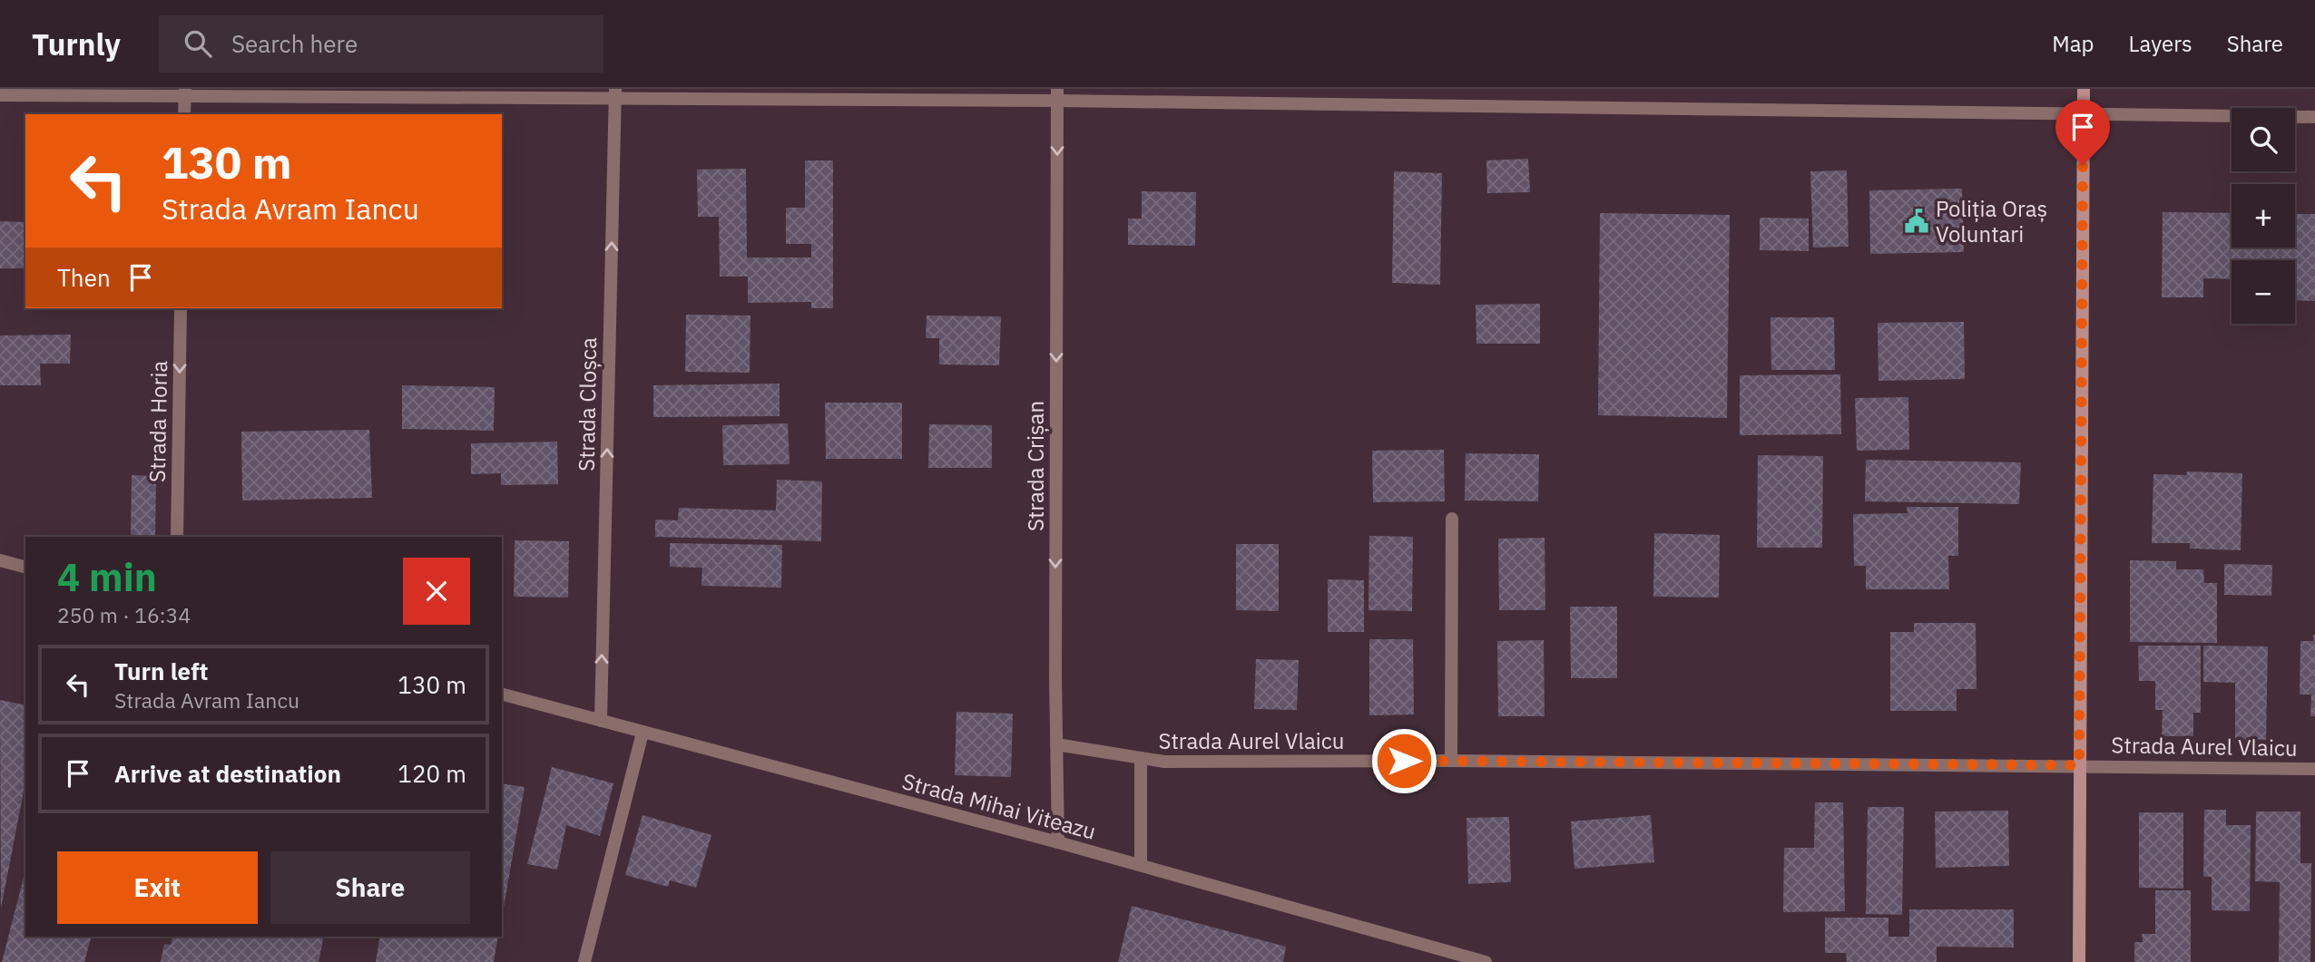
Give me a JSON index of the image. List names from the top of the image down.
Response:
{
  "streets": {
    "street": [
      "Strada Cloșca",
      "Strada Horia",
      "Strada Crișan",
      "Strada Aurel Vlaicu",
      "Strada Mihai Viteazu"
    ]
  },
  "crossings": [
    ["Strada Cloșca", "Strada Mihai Viteazu"],
    ["Strada Crișan", "Strada Aurel Vlaicu"],
    ["Strada Crișan", "Strada Mihai Viteazu"],
    ["Strada Aurel Vlaicu", "Strada Mihai Viteazu"]
  ],
  "one_way": ["Strada Cloșca", "Strada Horia", "Strada Crișan"],
  "places": {
    "public building": ["Poliția Oraș Voluntari"]
  },
  "page": {
    "header": "Turnly",
    "search": "Search here",
    "nav": ["Map", "Layers", "Share"],
    "map_buttons": ["+", "−"],
    "turn": ["130 m", "Strada Avram Iancu"],
    "then": "Then",
    "heading": ["4 min", "250 m · 16:34"],
    "list": [
      {
        "name": "Turn left",
        "note": "Strada Avram Iancu",
        "value": "130 m"
      },
      {
        "name": "Arrive at destination",
        "value": "120 m"
      }
    ],
    "buttons": ["Exit", "Share"]
  }
}
